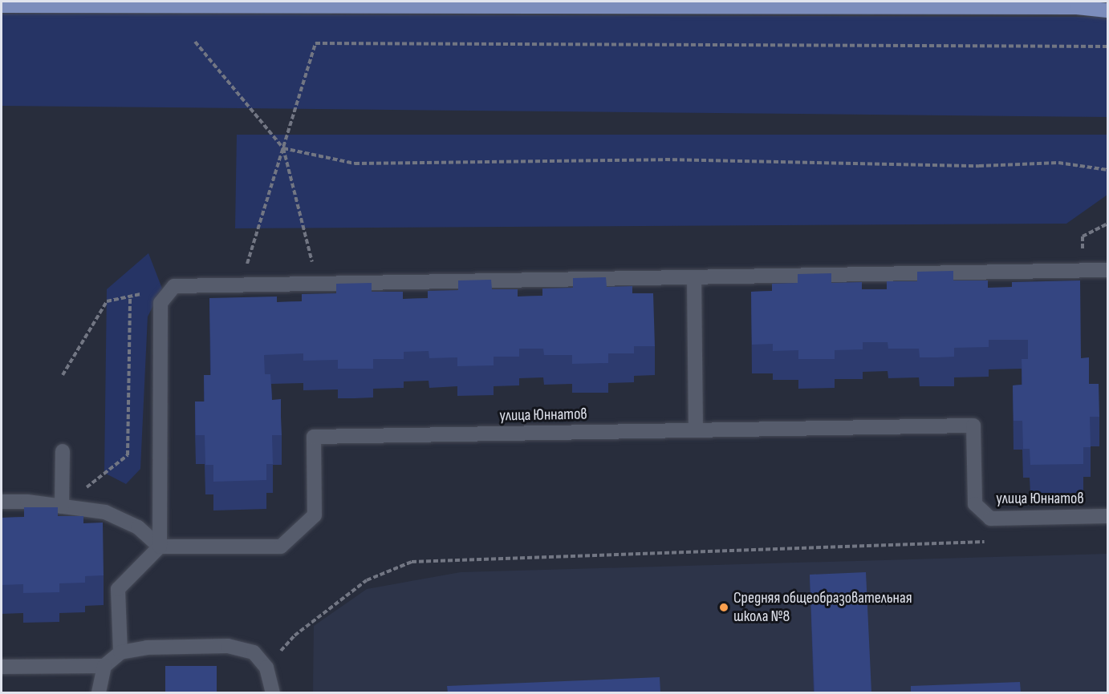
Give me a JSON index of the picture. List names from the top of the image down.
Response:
{
  "streets": {
    "street": ["улица Юннатов"]
  },
  "places": ["Средняя общеобразовательная школа №8"]
}
